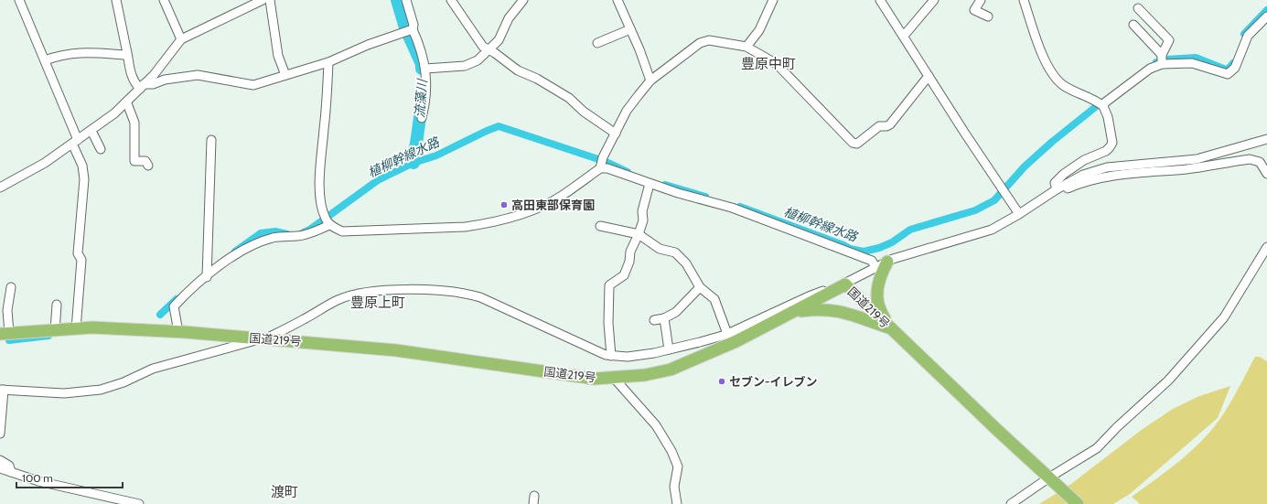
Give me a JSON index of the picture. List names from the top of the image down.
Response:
{
  "streets": {
    "highway": ["国道219号"]
  },
  "districts": ["豊原中町", "豊原上町", "渡町"],
  "water": ["流藻川", "植柳幹線水路"],
  "places": ["高田東部保育園", "セブン-イレブン"],
  "scale_bar": "100 m"
}
